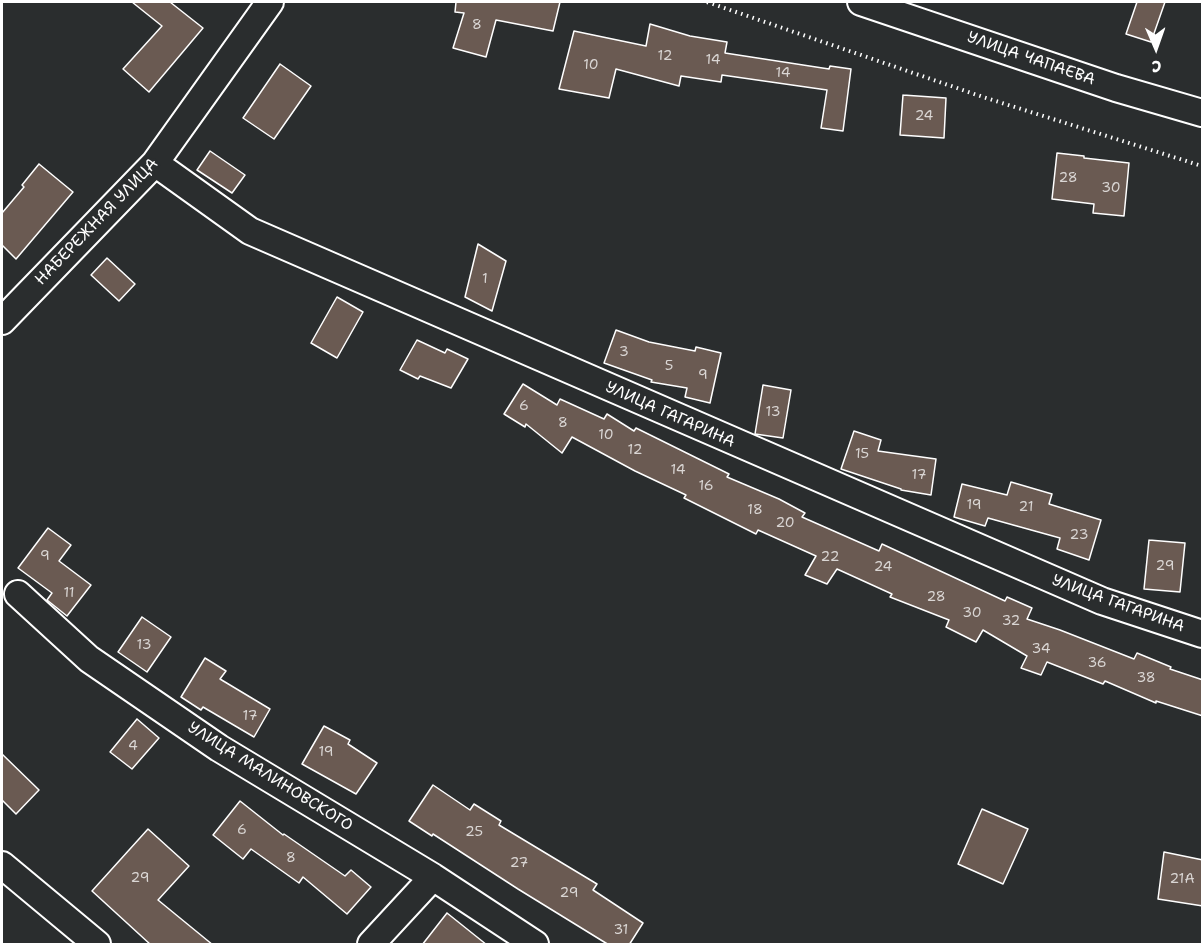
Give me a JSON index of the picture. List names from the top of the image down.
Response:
{
  "streets": {
    "street": [
      "УЛИЦА ЧАПАЕВА",
      "НАБЕРЕЖНАЯ УЛИЦА",
      "УЛИЦА ГАГАРИНА",
      "УЛИЦА МАЛИНОВСКОГО"
    ]
  },
  "crossings": [
    ["НАБЕРЕЖНАЯ УЛИЦА", "УЛИЦА ГАГАРИНА"]
  ],
  "house_numbers": [
    "8",
    "12",
    "14",
    "10",
    "14",
    "24",
    "28",
    "30",
    "1",
    "3",
    "5",
    "9",
    "6",
    "13",
    "8",
    "10",
    "12",
    "15",
    "14",
    "17",
    "16",
    "19",
    "21",
    "18",
    "20",
    "23",
    "9",
    "22",
    "29",
    "24",
    "11",
    "28",
    "30",
    "32",
    "13",
    "34",
    "36",
    "38",
    "17",
    "4",
    "19",
    "6",
    "25",
    "8",
    "27",
    "29",
    "21А",
    "29",
    "31"
  ],
  "north": "bottom"
}
